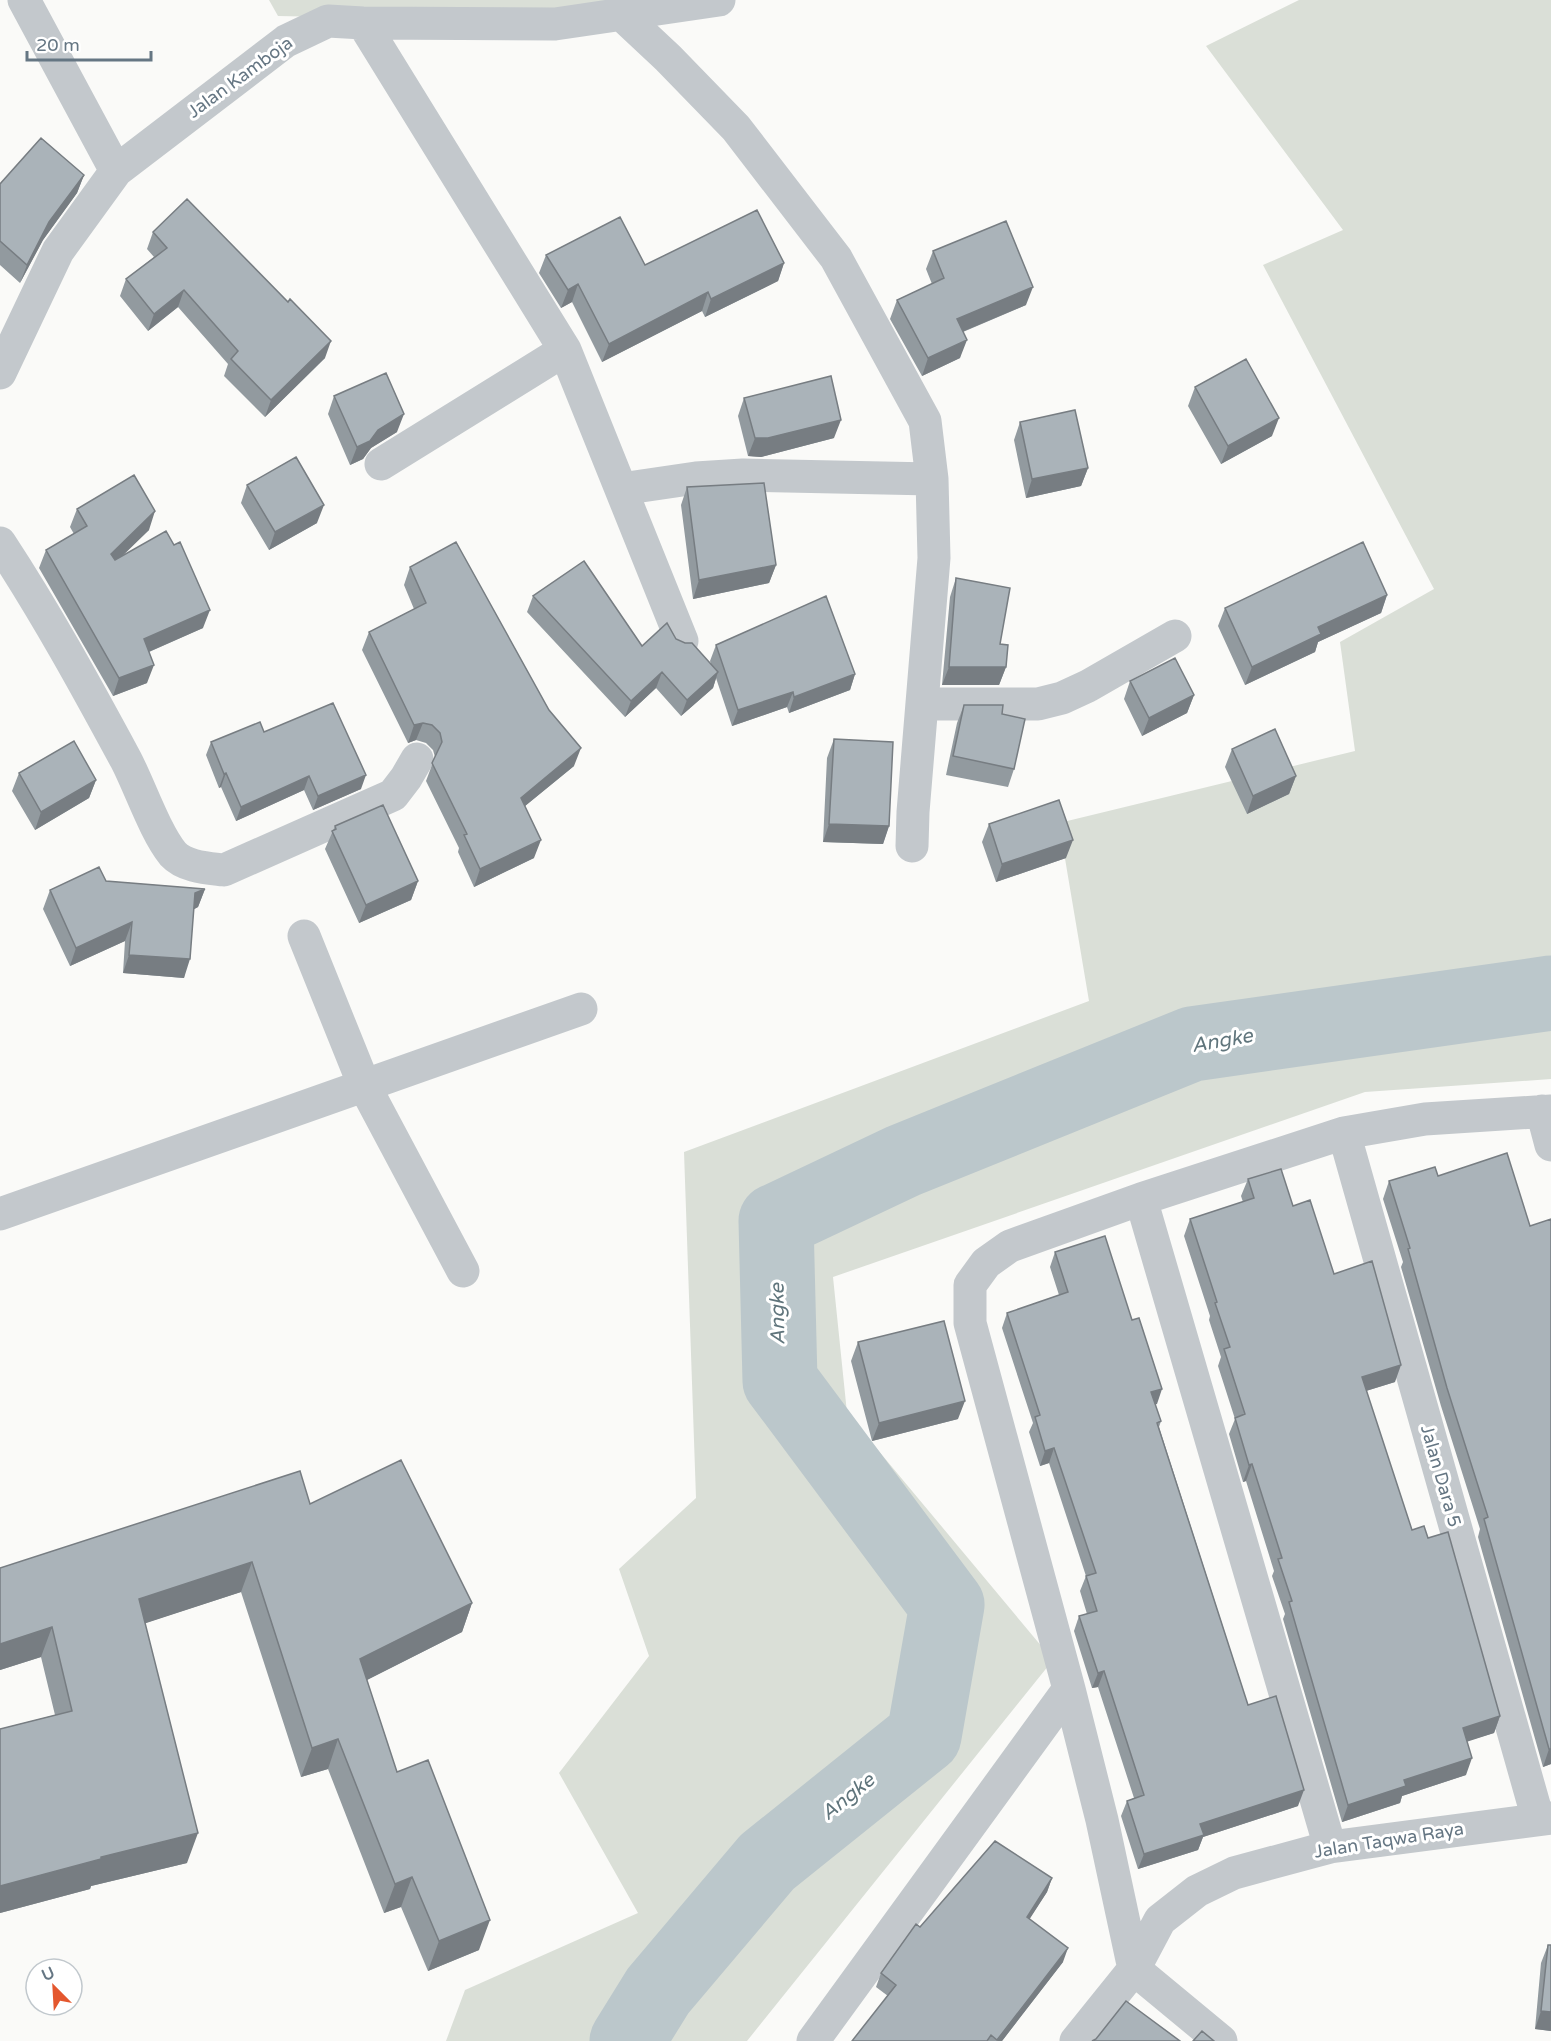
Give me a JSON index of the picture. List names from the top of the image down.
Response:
{
  "streets": {
    "street": ["Jalan Kamboja", "Jalan Dara 5", "Jalan Taqwa Raya"]
  },
  "crossings": [
    ["Jalan Dara 5", "Jalan Taqwa Raya"]
  ],
  "water": ["Angke"],
  "scale_bar": "20 m",
  "north": "top left"
}
